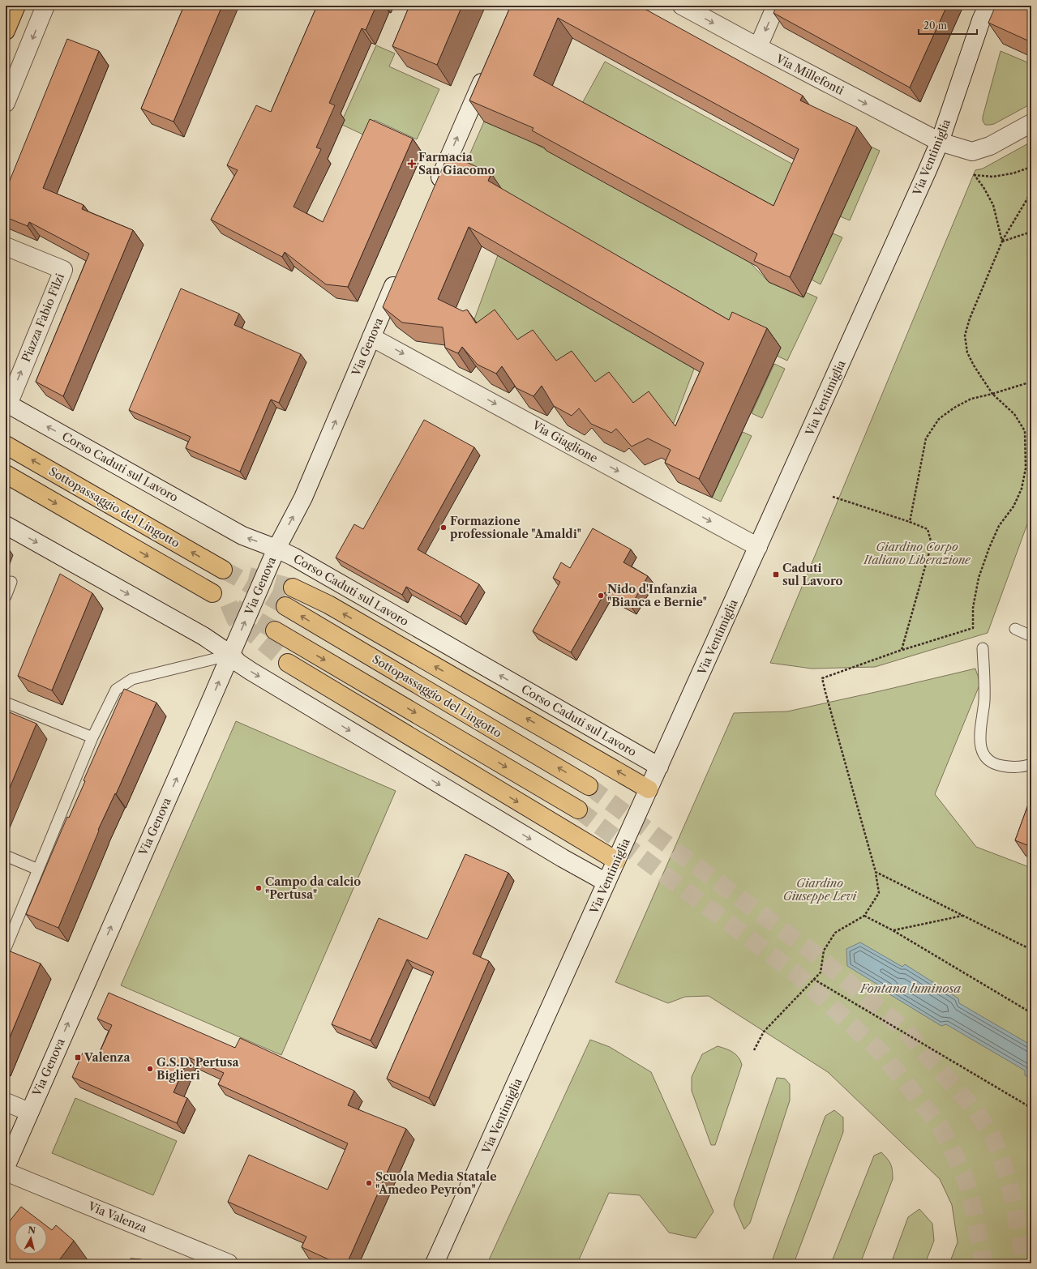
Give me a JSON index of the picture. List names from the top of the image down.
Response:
{
  "streets": {
    "main road": ["Sottopassaggio del Lingotto"],
    "street": [
      "Via Millefonti",
      "Via Ventimiglia",
      "Piazza Fabio Filzi",
      "Via Genova",
      "Via Giaglione",
      "Corso Caduti sul Lavoro",
      "Via Valenza"
    ]
  },
  "crossings": [
    ["Via Millefonti", "Via Ventimiglia"],
    ["Via Ventimiglia", "Via Giaglione"],
    ["Via Ventimiglia", "Corso Caduti sul Lavoro"],
    ["Piazza Fabio Filzi", "Corso Caduti sul Lavoro"],
    ["Via Genova", "Via Giaglione"],
    ["Via Genova", "Corso Caduti sul Lavoro"]
  ],
  "one_way": ["Via Millefonti", "Via Genova", "Via Giaglione"],
  "water": ["Fontana luminosa"],
  "parks": ["Giardino Corpo Italiano Liberazione", "Giardino Giuseppe Levi"],
  "places": {
    "health": ["Farmacia San Giacomo"],
    "other": [
      "Formazione professionale \"Amaldi\"",
      "Nido d'Infanzia \"Bianca e Bernie\"",
      "Campo da calcio \"Pertusa\"",
      "G.S.D. Pertusa Biglieri",
      "Scuola Media Statale \"Amedeo Peyron\""
    ],
    "transit": ["Caduti sul Lavoro", "Valenza"]
  },
  "scale_bar": "20 m",
  "north": "top"
}
